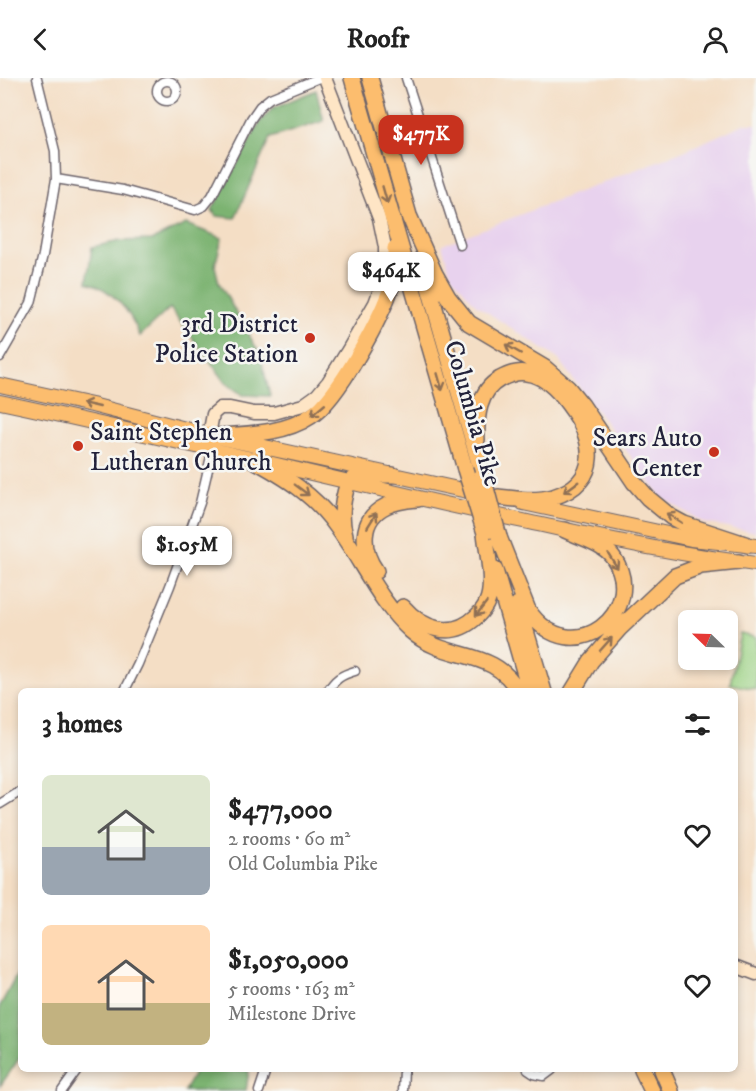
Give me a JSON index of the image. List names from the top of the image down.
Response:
{
  "streets": {
    "highway": ["Columbia Pike"]
  },
  "places": ["3rd District Police Station", "Saint Stephen Lutheran Church", "Sears Auto Center"],
  "north": "top left",
  "page": {
    "header": "Roofr",
    "price": ["$477K", "$464K", "$1.05M"],
    "heading": "3 homes",
    "list": [
      {
        "name": "$477,000",
        "note": "2 rooms · 60 m² · Old Columbia Pike"
      },
      {
        "name": "$1,050,000",
        "note": "5 rooms · 163 m² · Milestone Drive"
      }
    ]
  }
}
